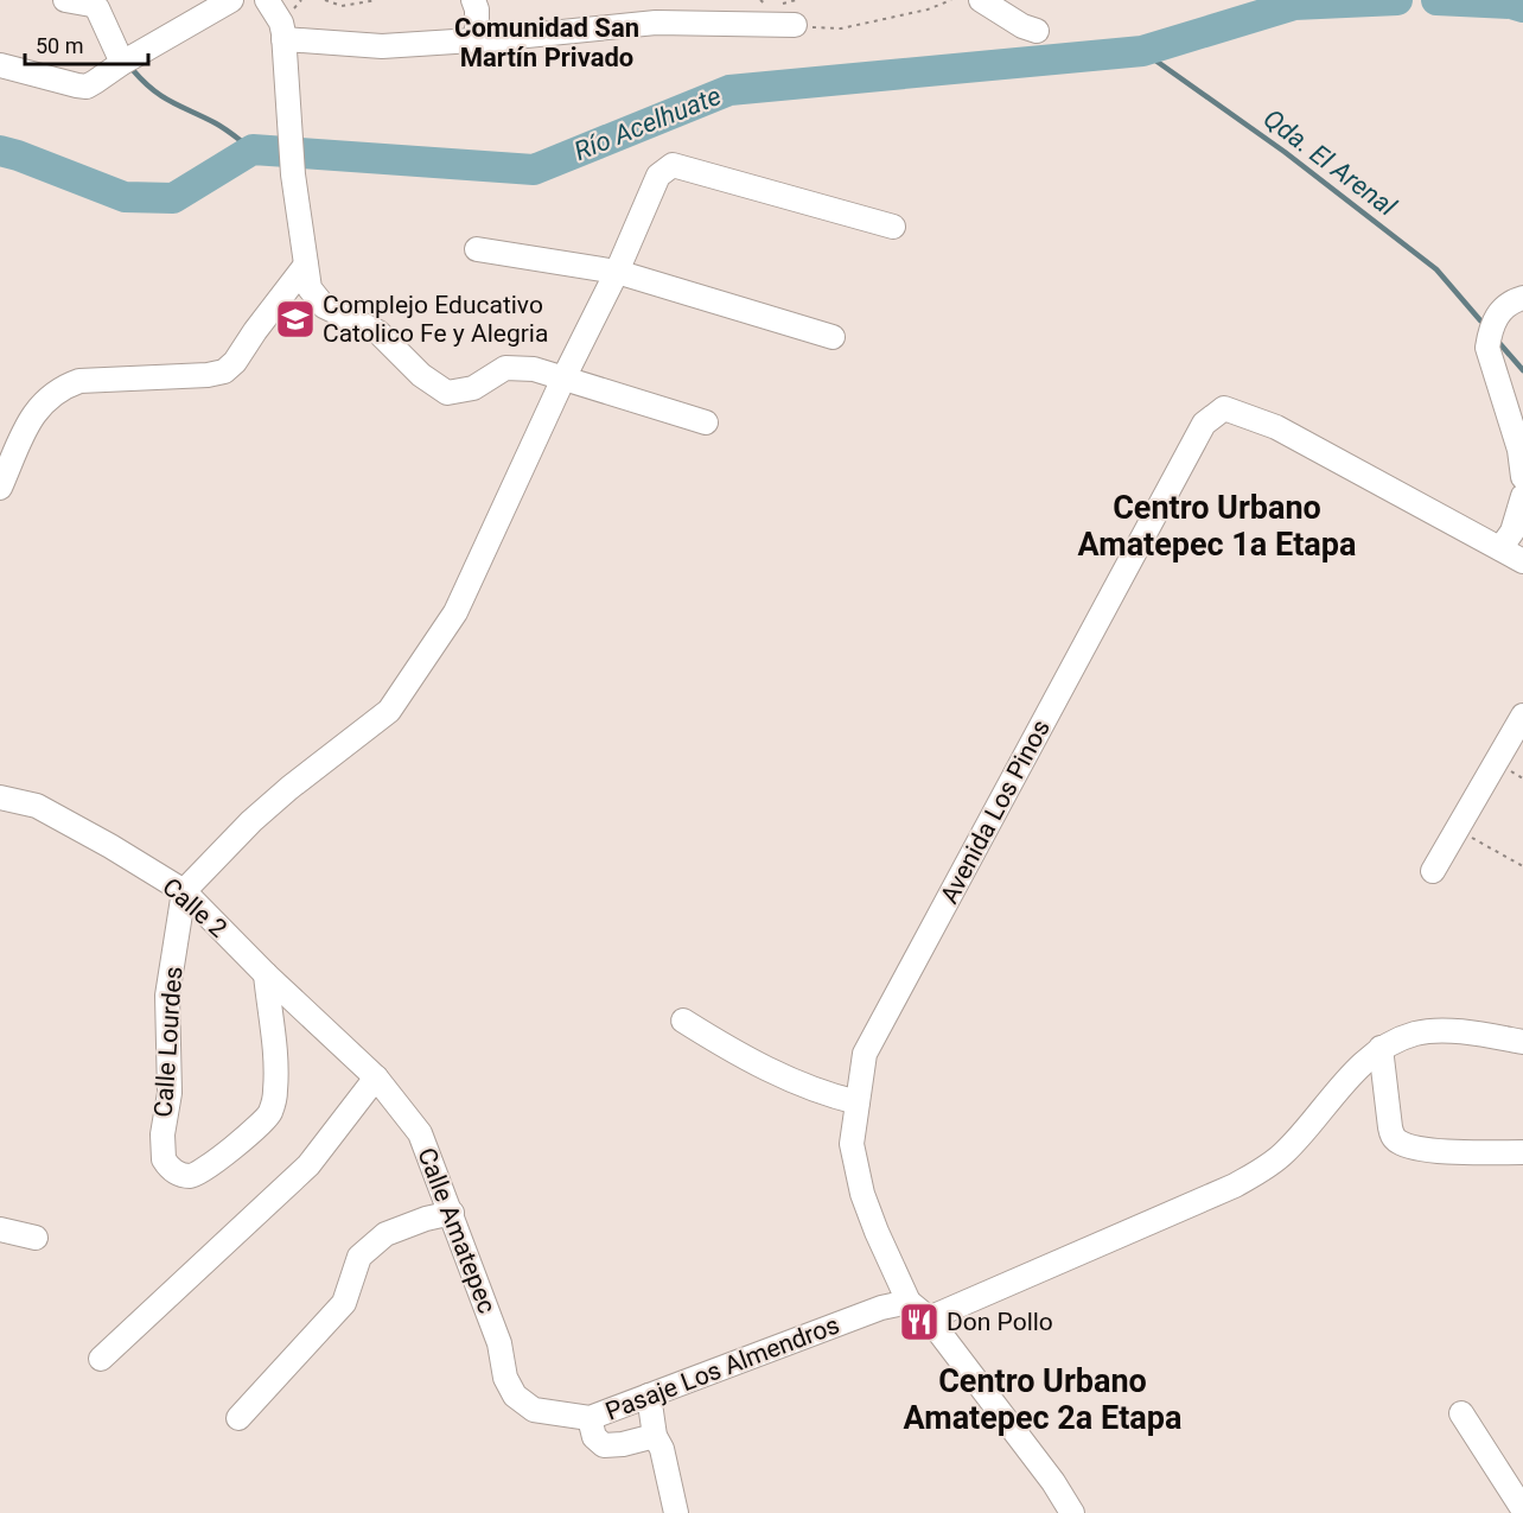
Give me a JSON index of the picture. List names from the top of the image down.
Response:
{
  "streets": {
    "street": [
      "Avenida Los Pinos",
      "Calle 2",
      "Calle Lourdes",
      "Calle Amatepec",
      "Pasaje Los Almendros"
    ]
  },
  "crossings": [
    ["Avenida Los Pinos", "Pasaje Los Almendros"],
    ["Calle 2", "Calle Lourdes"],
    ["Calle 2", "Calle Amatepec"],
    ["Calle Amatepec", "Pasaje Los Almendros"]
  ],
  "districts": ["Comunidad San Martín Privado", "Centro Urbano Amatepec 1a Etapa", "Centro Urbano Amatepec 2a Etapa"],
  "water": ["Río Acelhuate", "Qda. El Arenal"],
  "places": {
    "school or university": ["Complejo Educativo Catolico Fe y Alegria"],
    "restaurant": ["Don Pollo"]
  },
  "scale_bar": "50 m"
}
